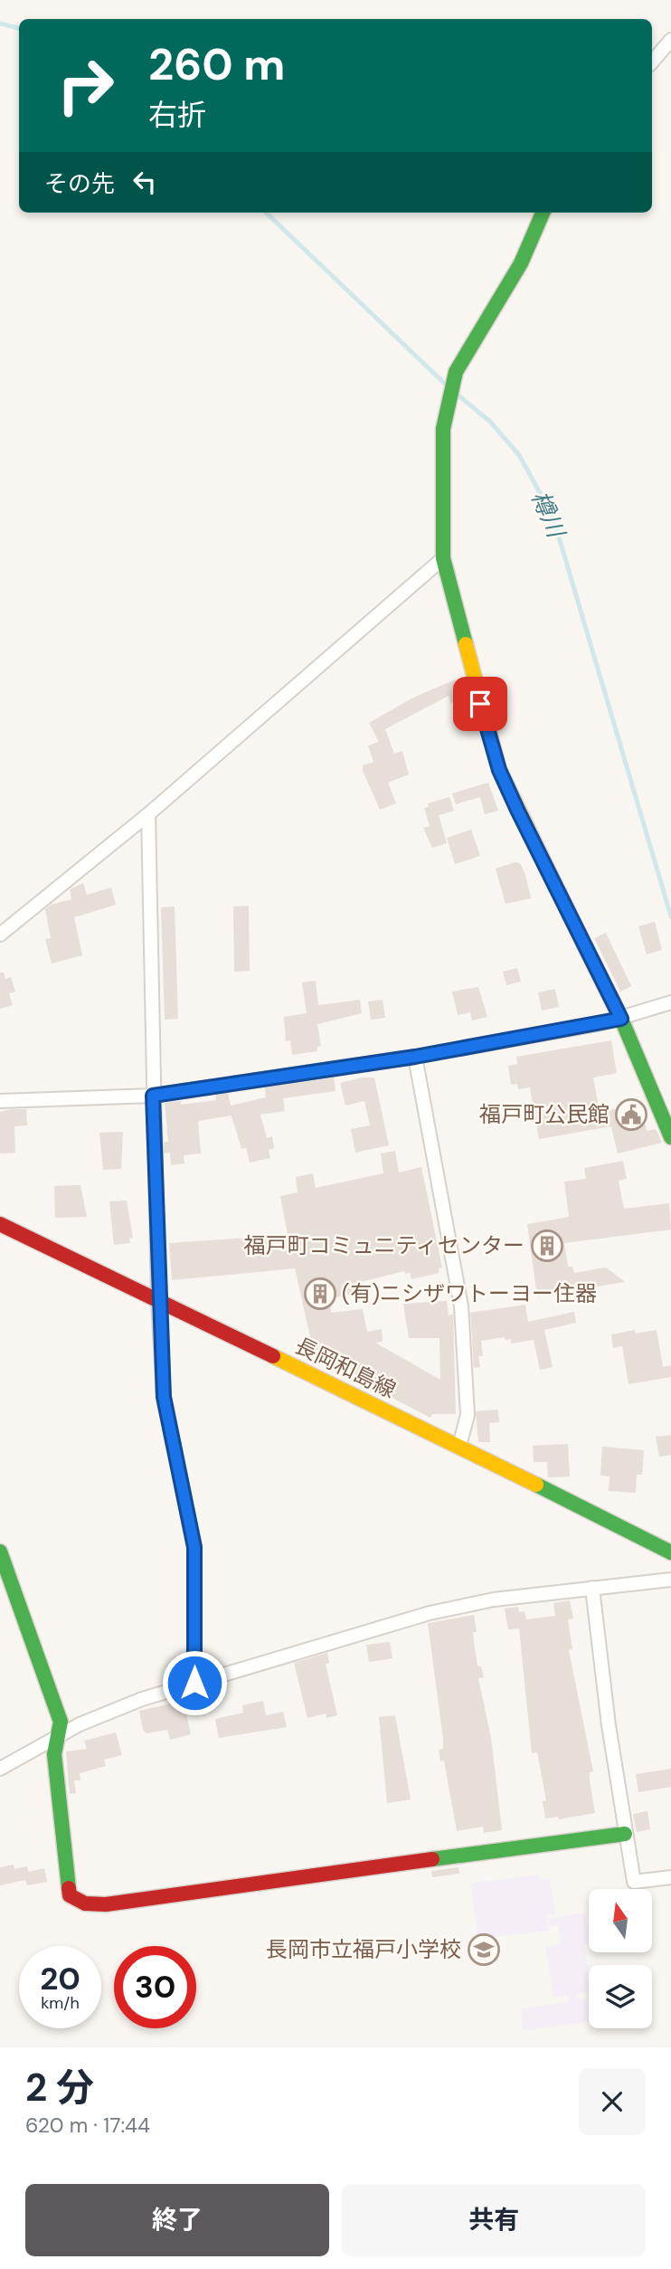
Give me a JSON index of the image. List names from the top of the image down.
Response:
{
  "streets": {
    "street": ["長岡和島線"]
  },
  "water": ["樽川"],
  "places": {
    "public building": ["福戸町公民館"],
    "building": ["福戸町コミュニティセンター", "(有)ニシザワトーヨー住器"],
    "school or university": ["長岡市立福戸小学校"]
  },
  "north": "top",
  "page": {
    "turn": ["260 m", "右折"],
    "then": "その先",
    "speed": "20 km/h",
    "limit": "30",
    "heading": ["2 分", "620 m · 17:44"],
    "buttons": ["終了", "共有"]
  }
}
